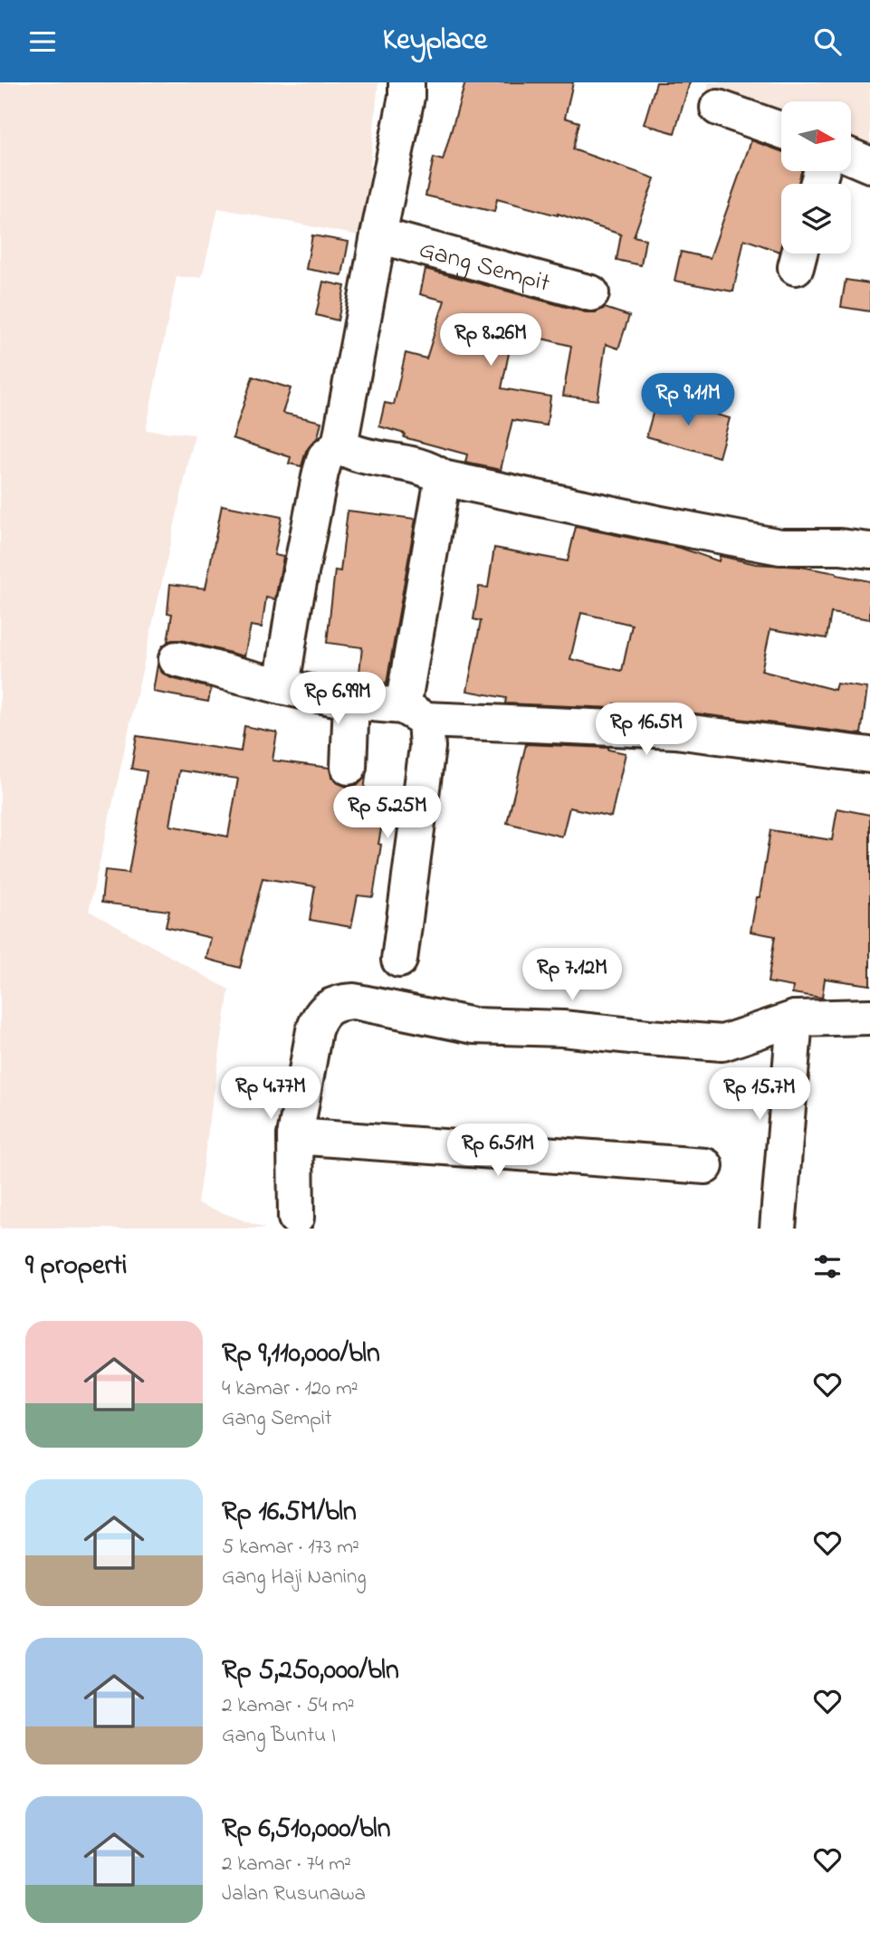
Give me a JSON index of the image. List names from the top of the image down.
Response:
{
  "streets": {
    "street": ["Gang Sempit"]
  },
  "north": "right",
  "page": {
    "header": "Keyplace",
    "price": [
      "Rp 8.26M",
      "Rp 9.11M",
      "Rp 6.99M",
      "Rp 16.5M",
      "Rp 5.25M",
      "Rp 7.12M",
      "Rp 4.77M",
      "Rp 15.7M",
      "Rp 6.51M"
    ],
    "heading": "9 properti",
    "list": [
      {
        "name": "Rp 9,110,000/bln",
        "note": "4 kamar · 120 m² · Gang Sempit"
      },
      {
        "name": "Rp 16.5M/bln",
        "note": "5 kamar · 173 m² · Gang Haji Naning"
      },
      {
        "name": "Rp 5,250,000/bln",
        "note": "2 kamar · 54 m² · Gang Buntu I"
      },
      {
        "name": "Rp 6,510,000/bln",
        "note": "2 kamar · 74 m² · Jalan Rusunawa"
      }
    ]
  }
}
